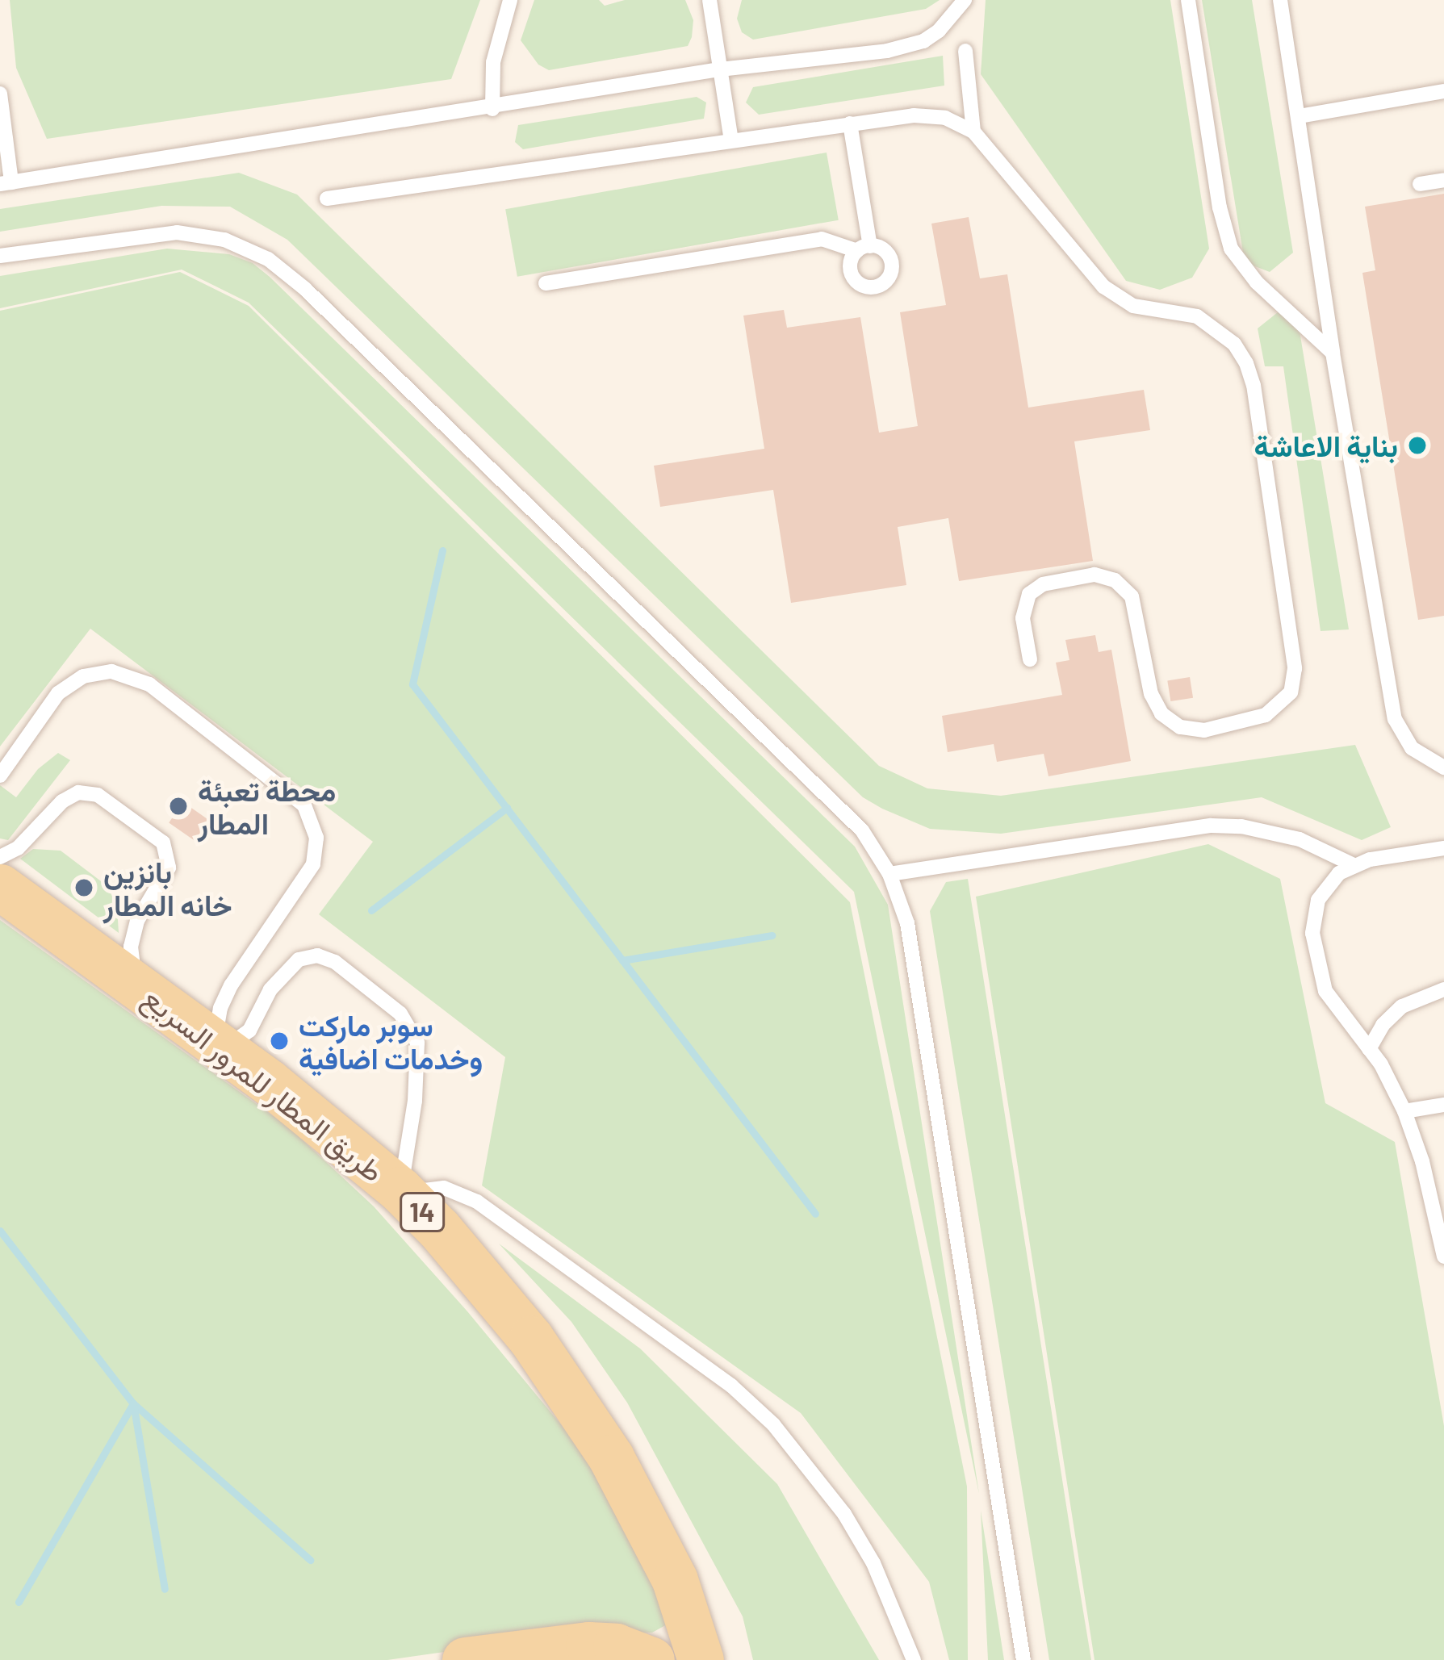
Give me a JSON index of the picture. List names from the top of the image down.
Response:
{
  "streets": {
    "main road": ["طريق المطار للمرور السريع", "14"]
  },
  "places": [
    "بناية الاعاشة",
    "محطة تعبئة المطار",
    "بانزين خانه المطار",
    "سوبر ماركت وخدمات اضافية"
  ]
}
